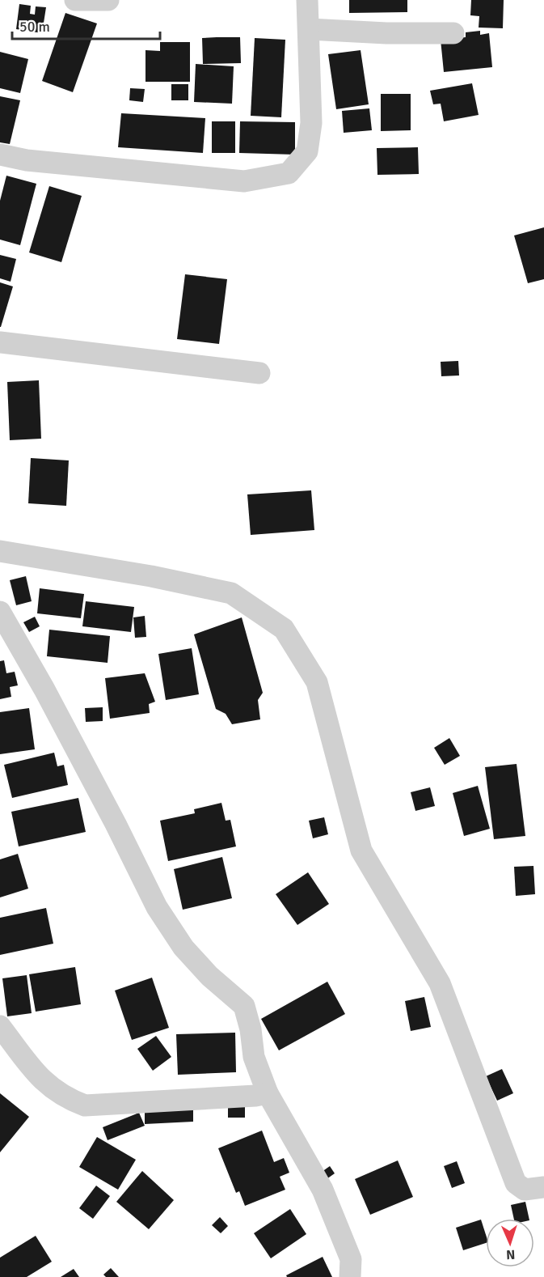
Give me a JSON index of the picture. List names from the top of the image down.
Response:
{
  "scale_bar": "50 m",
  "north": "bottom"
}
